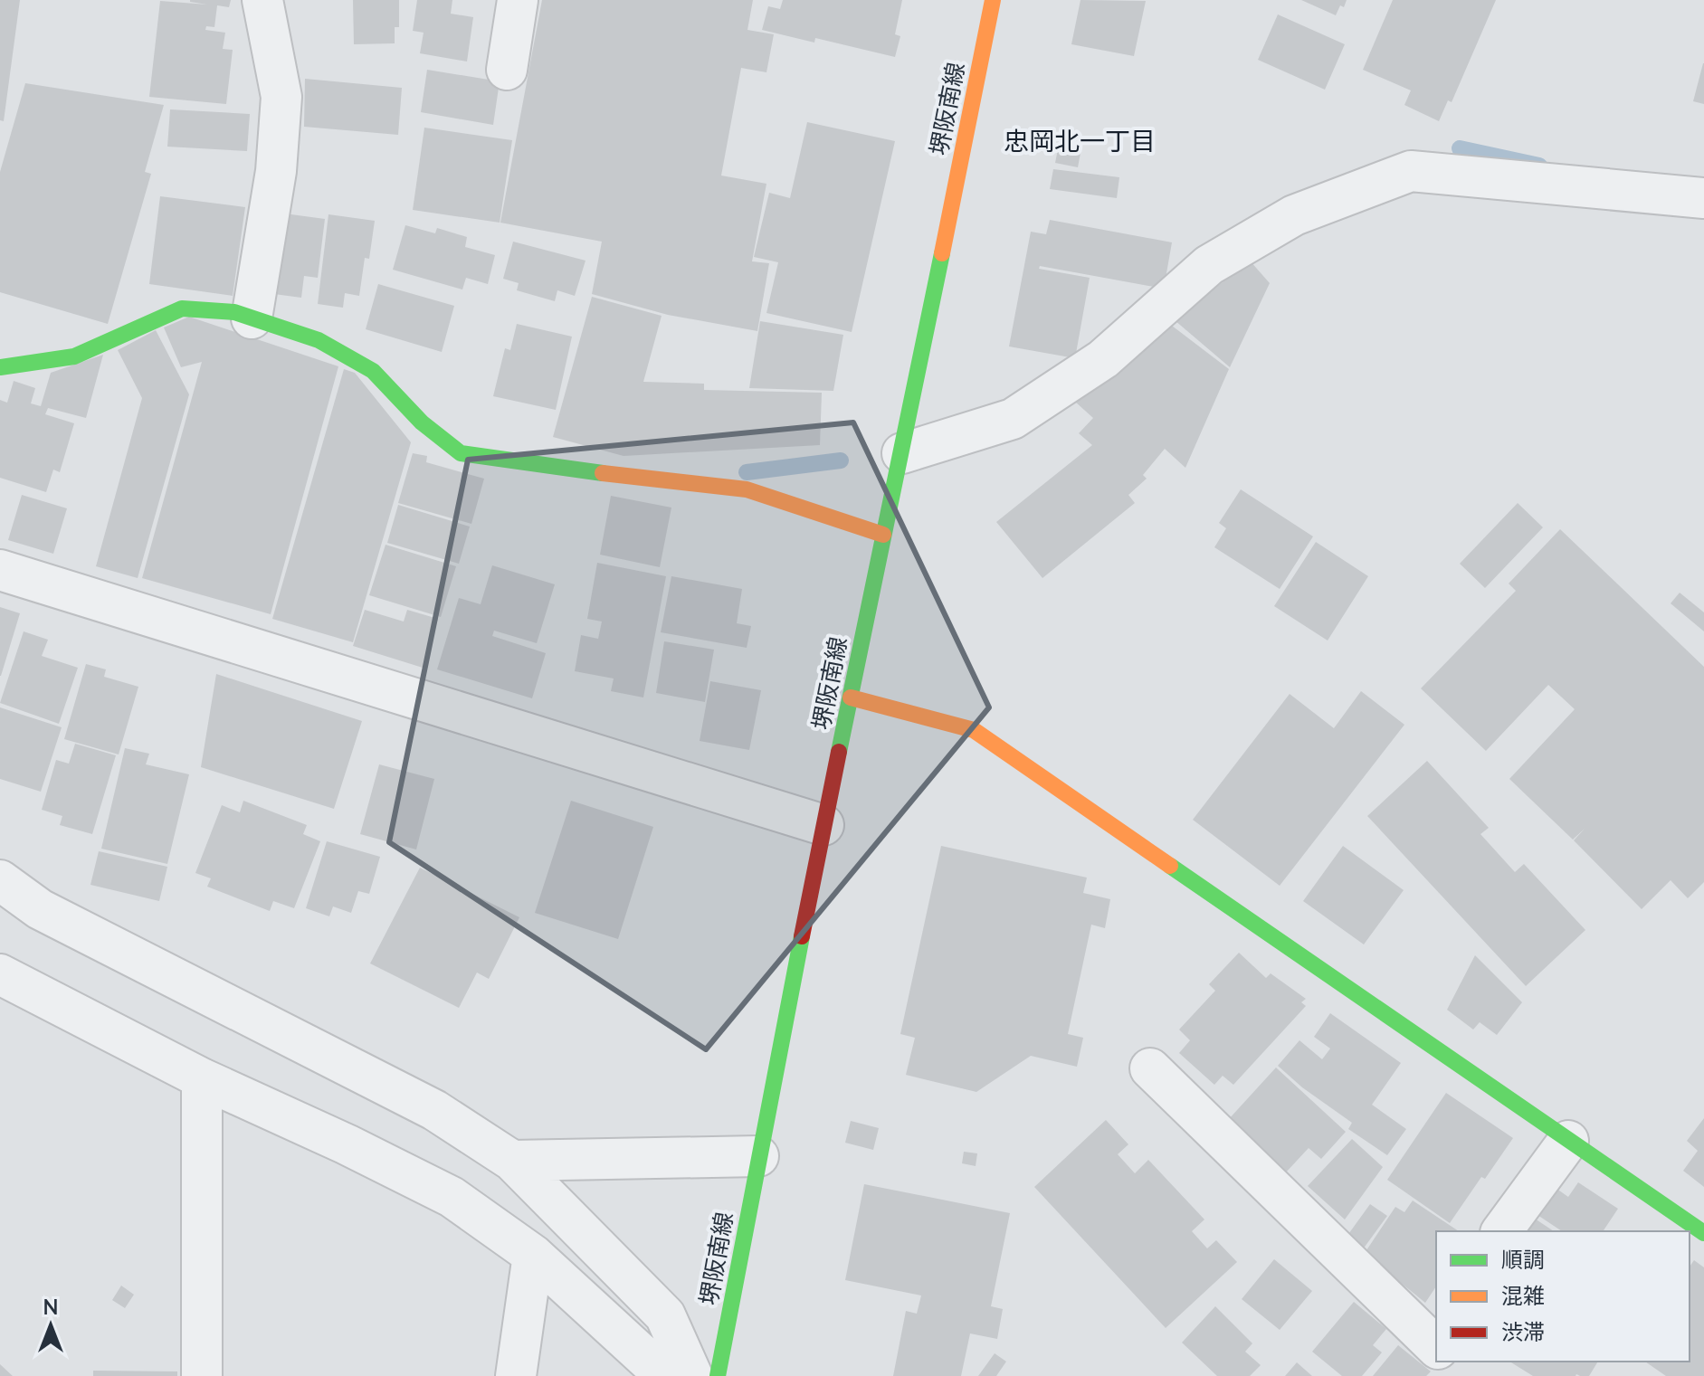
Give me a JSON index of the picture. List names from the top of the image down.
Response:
{
  "streets": {
    "street": ["堺阪南線"]
  },
  "districts": ["忠岡北一丁目"],
  "legend": ["順調", "混雑", "渋滞"],
  "north": "top"
}
